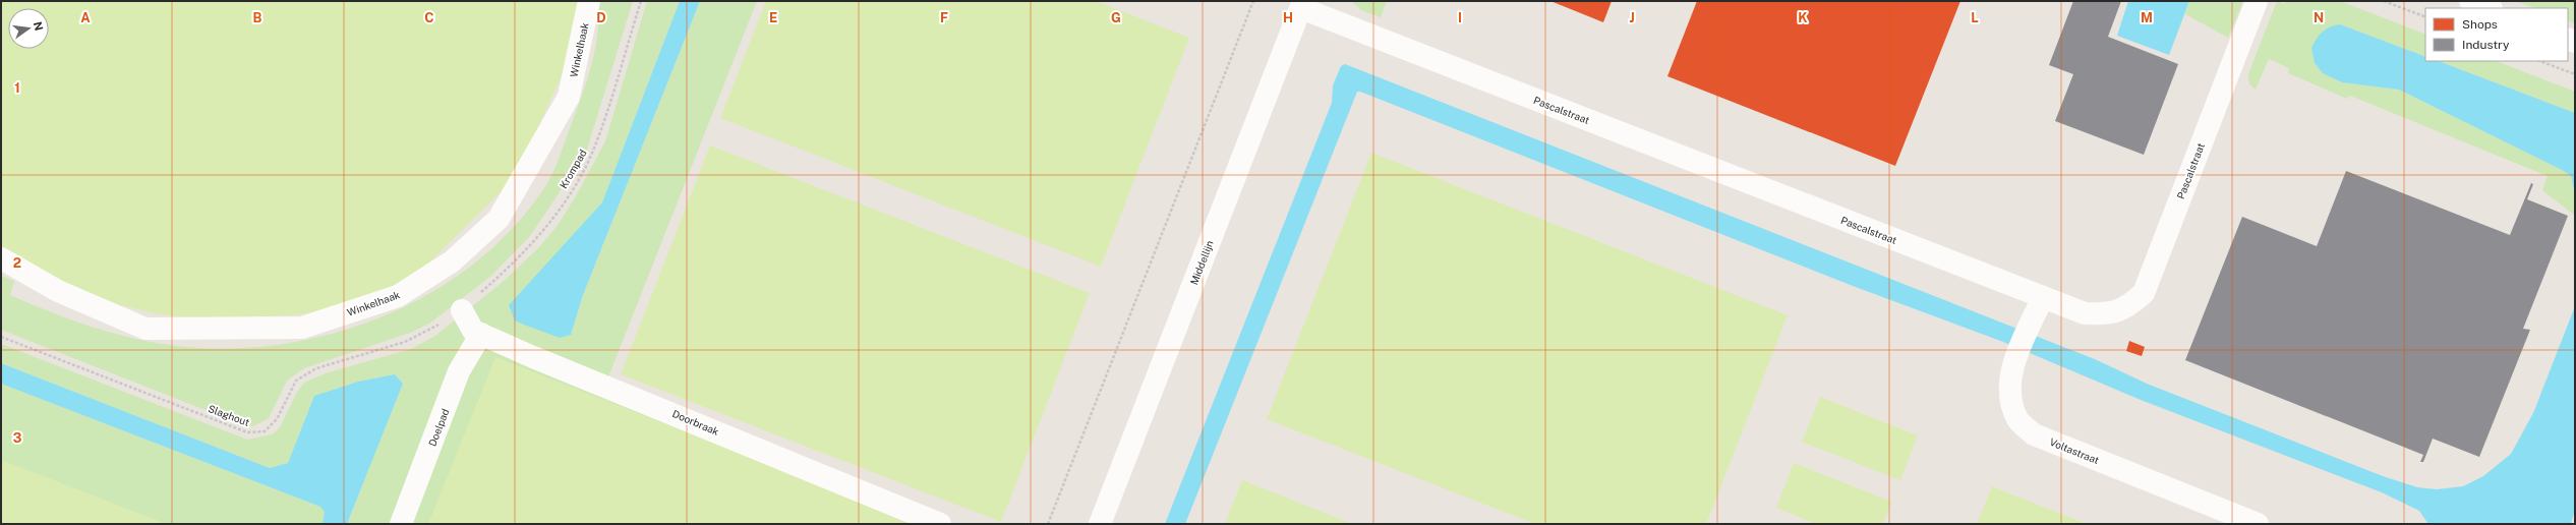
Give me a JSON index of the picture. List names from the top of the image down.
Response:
{
  "streets": {
    "street": [
      "Winkelhaak",
      "Pascalstraat",
      "Middellijn",
      "Doorbraak",
      "Doelpad",
      "Voltastraat"
    ],
    "path": ["Krompad", "Slaghout"]
  },
  "crossings": [
    ["Pascalstraat", "Middellijn"],
    ["Pascalstraat", "Voltastraat"],
    ["Krompad", "Doorbraak"],
    ["Doorbraak", "Doelpad"]
  ],
  "legend": ["Shops", "Industry"],
  "north": "right",
  "grid": {
    "columns": [
      "A",
      "B",
      "C",
      "D",
      "E",
      "F",
      "G",
      "H",
      "I",
      "J",
      "K",
      "L",
      "M",
      "N"
    ],
    "rows": ["1", "2", "3"]
  }
}
